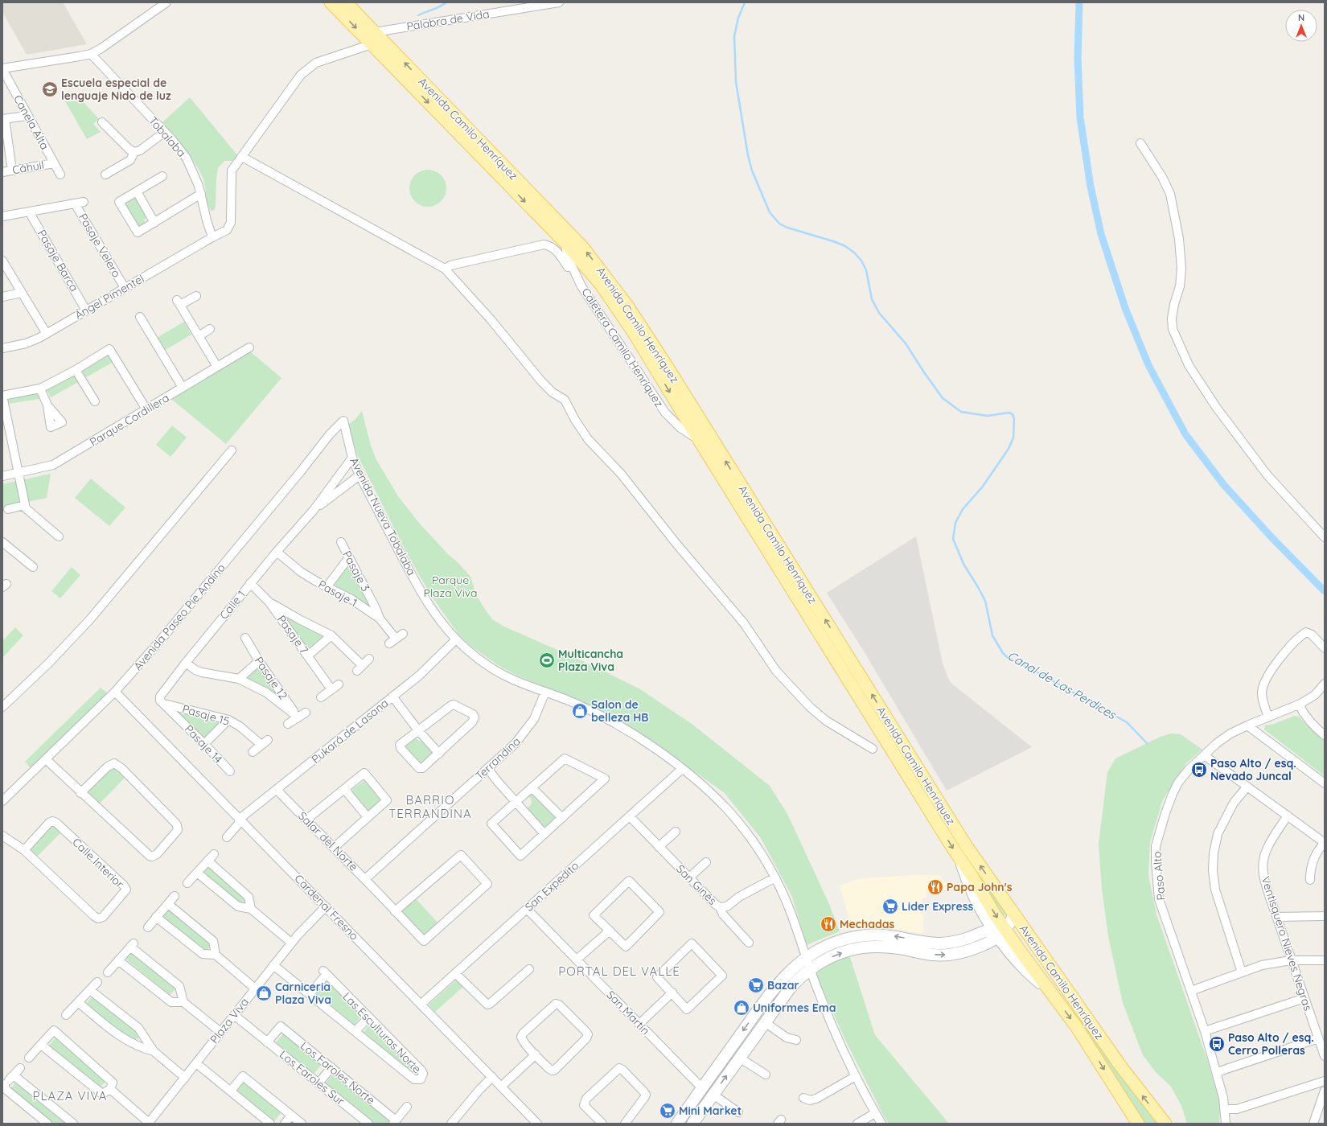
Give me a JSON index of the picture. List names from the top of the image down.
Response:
{
  "streets": {
    "main road": ["Avenida Camilo Henríquez"],
    "street": [
      "Palabra de Vida",
      "Canela Alta",
      "Tobalaba",
      "Cáhuil",
      "Pasaje Velero",
      "Pasaje Barca",
      "Ángel Pimentel",
      "Caletera Camilo Henríquez",
      "Parque Cordillera",
      "Avenida Nueva Tobalaba",
      "Pasaje 3",
      "Pasaje 1",
      "Calle 1",
      "Avenida Paseo Pie Andino",
      "Pasaje 7",
      "Pasaje 12",
      "Pasaje 15",
      "Pukará de Lasana",
      "Pasaje 14",
      "Terrandina",
      "Salar del Norte",
      "Calle Interior",
      "Paso Alto",
      "San Ginés",
      "San Expedito",
      "Cardenal Fresno",
      "Ventisquero Nieves Negras",
      "San Martín",
      "Plaza Viva",
      "Las Esculturas Norte",
      "Los Faroles Norte",
      "Los Faroles Sur"
    ]
  },
  "crossings": [
    ["Palabra de Vida", "Avenida Camilo Henríquez"],
    ["Canela Alta", "Cáhuil"],
    ["Avenida Camilo Henríquez", "Ángel Pimentel"],
    ["Avenida Camilo Henríquez", "Caletera Camilo Henríquez"],
    ["Tobalaba", "Ángel Pimentel"],
    ["Pasaje Velero", "Ángel Pimentel"],
    ["Pasaje Barca", "Ángel Pimentel"],
    ["Avenida Nueva Tobalaba", "Calle 1"],
    ["Avenida Nueva Tobalaba", "Avenida Paseo Pie Andino"],
    ["Avenida Nueva Tobalaba", "Pukará de Lasana"],
    ["Avenida Nueva Tobalaba", "Terrandina"],
    ["Avenida Nueva Tobalaba", "San Ginés"],
    ["Avenida Nueva Tobalaba", "San Expedito"],
    ["Pasaje 3", "Pasaje 1"],
    ["Pasaje 1", "Calle 1"],
    ["Calle 1", "Pasaje 7"],
    ["Calle 1", "Pasaje 15"],
    ["Calle 1", "Pasaje 14"],
    ["Avenida Paseo Pie Andino", "Cardenal Fresno"],
    ["Pasaje 15", "Pasaje 14"],
    ["Pukará de Lasana", "Salar del Norte"],
    ["Pukará de Lasana", "Cardenal Fresno"],
    ["Terrandina", "Salar del Norte"],
    ["San Ginés", "San Expedito"],
    ["San Expedito", "Cardenal Fresno"],
    ["San Expedito", "San Martín"],
    ["Cardenal Fresno", "Plaza Viva"],
    ["Plaza Viva", "Los Faroles Sur"],
    ["Los Faroles Norte", "Los Faroles Sur"]
  ],
  "districts": ["BARRIO TERRANDINA", "PORTAL DEL VALLE", "PLAZA VIVA"],
  "water": ["Canal de Las Perdices"],
  "parks": ["Parque Plaza Viva"],
  "places": {
    "school or university": ["Escuela especial de lenguaje Nido de luz"],
    "sports": ["Multicancha Plaza Viva"],
    "shop": ["Salon de belleza HB", "Carniceria Plaza Viva", "Uniformes Ema"],
    "bus stop": ["Paso Alto / esq. Nevado Juncal", "Paso Alto / esq. Cerro Polleras"],
    "restaurant": ["Papa John's", "Mechadas"],
    "supermarket": ["Lider Express", "Bazar", "Mini Market"]
  },
  "north": "top"
}
